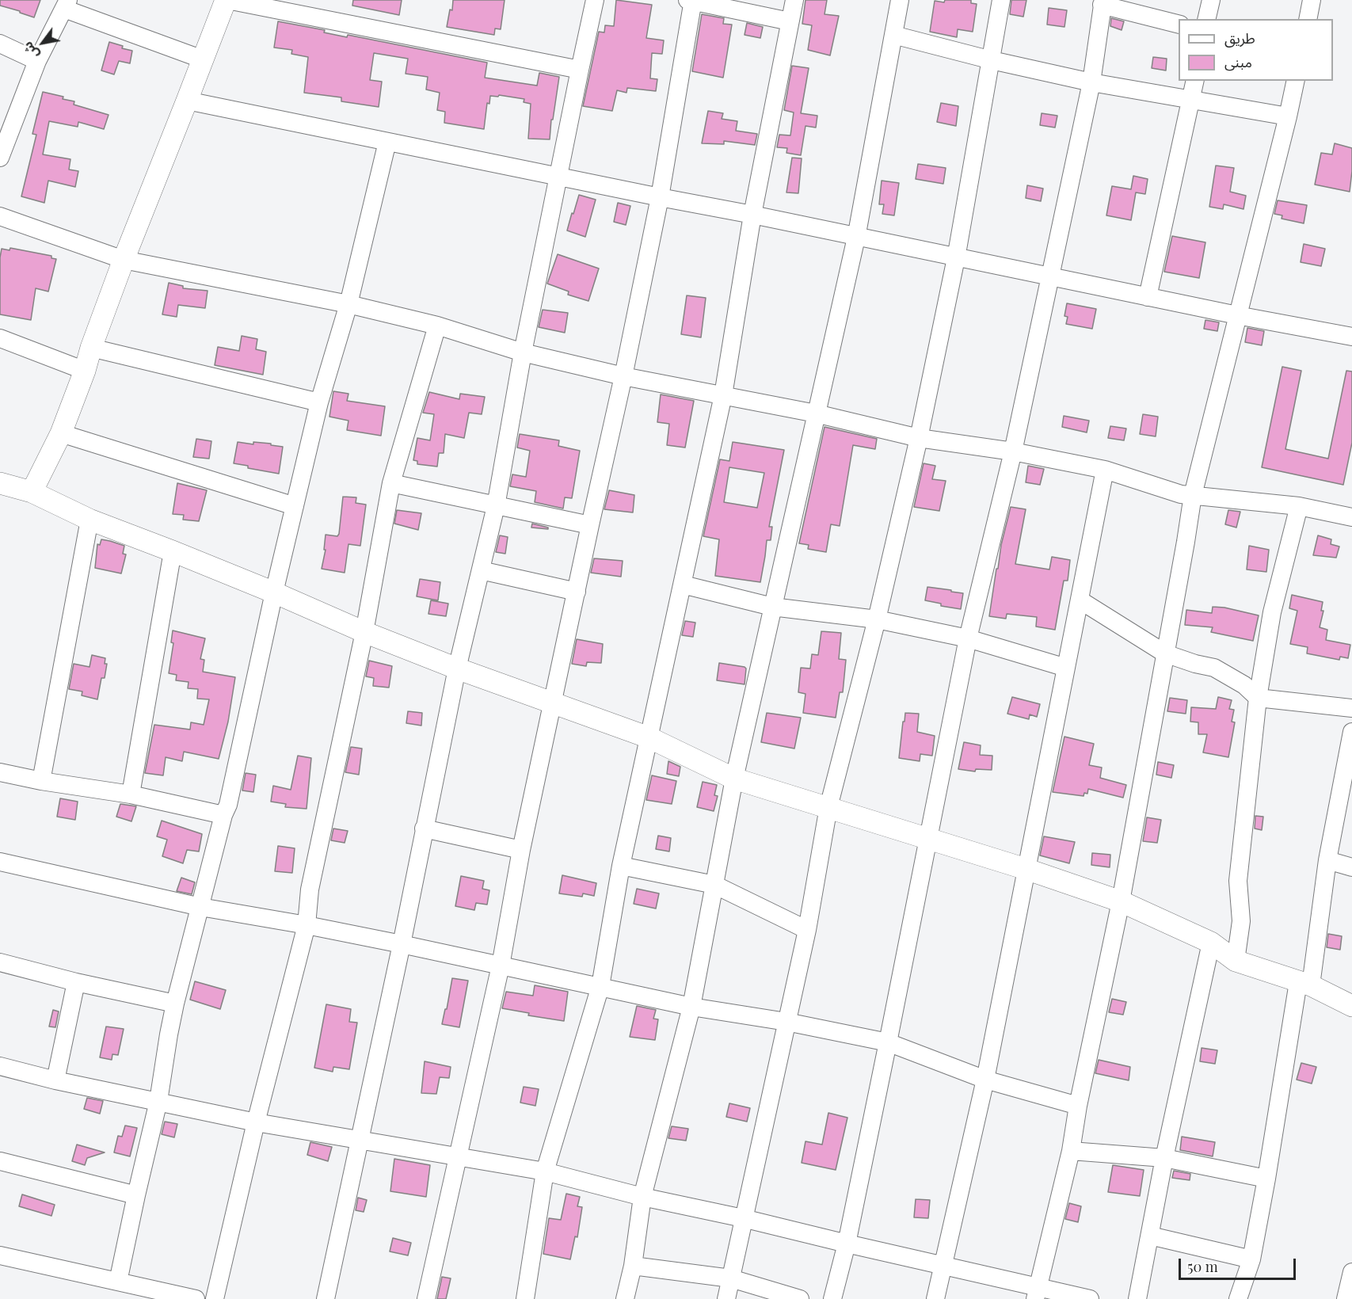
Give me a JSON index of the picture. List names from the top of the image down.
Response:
{
  "legend": ["طريق", "مبنى"],
  "scale_bar": "50 m",
  "north": "bottom left"
}
